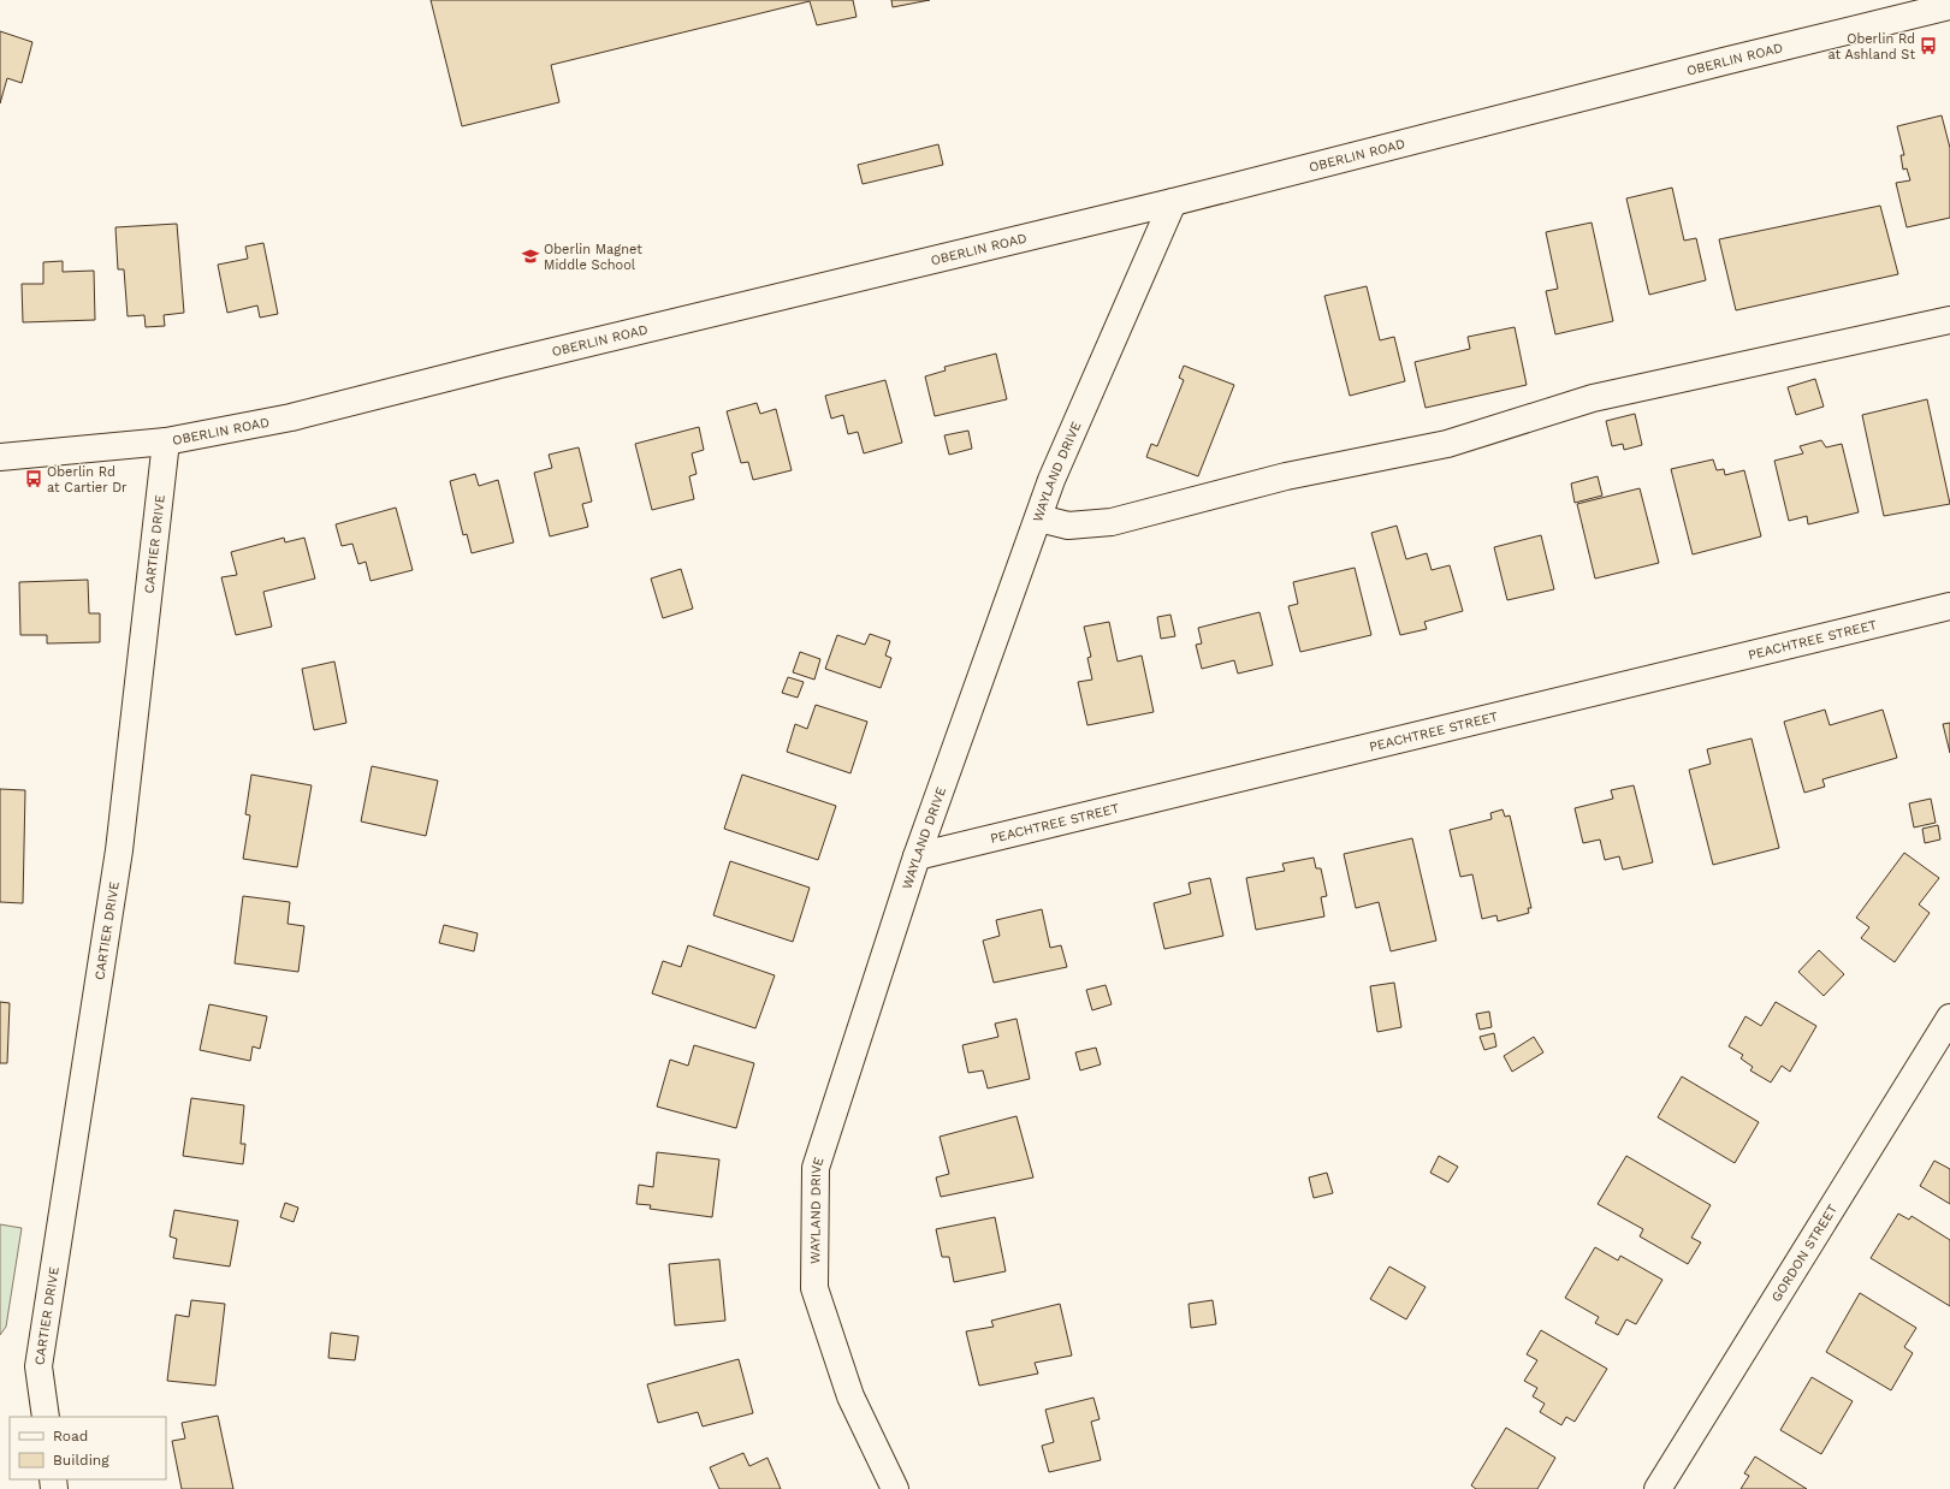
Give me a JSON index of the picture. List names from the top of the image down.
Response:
{
  "streets": {
    "street": [
      "OBERLIN ROAD",
      "WAYLAND DRIVE",
      "CARTIER DRIVE",
      "PEACHTREE STREET",
      "GORDON STREET"
    ]
  },
  "crossings": [
    ["OBERLIN ROAD", "WAYLAND DRIVE"],
    ["OBERLIN ROAD", "CARTIER DRIVE"],
    ["WAYLAND DRIVE", "PEACHTREE STREET"]
  ],
  "places": {
    "bus stop": ["Oberlin Rd at Ashland St", "Oberlin Rd at Cartier Dr"],
    "school or university": ["Oberlin Magnet Middle School"]
  },
  "legend": ["Road", "Building"]
}
